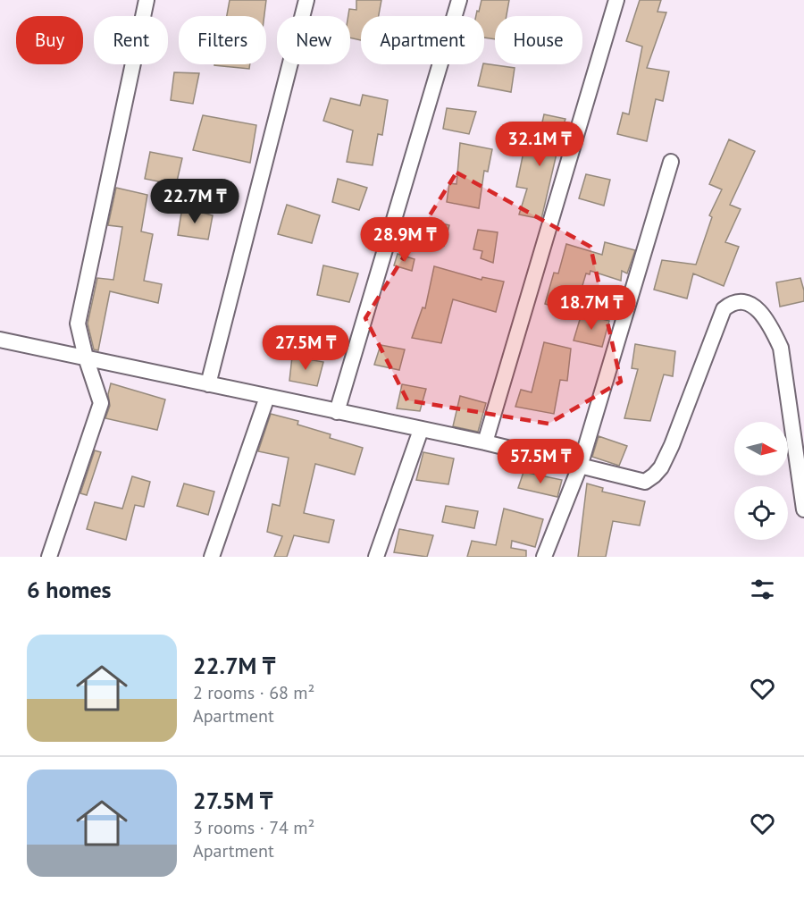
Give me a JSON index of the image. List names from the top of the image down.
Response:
{
  "north": "right",
  "page": {
    "chip": [
      "Buy",
      "Rent",
      "Filters",
      "New",
      "Apartment",
      "House"
    ],
    "price": [
      "32.1M ₸",
      "22.7M ₸",
      "28.9M ₸",
      "18.7M ₸",
      "27.5M ₸",
      "57.5M ₸"
    ],
    "heading": "6 homes",
    "list": [
      {
        "name": "22.7M ₸",
        "note": "2 rooms · 68 m² · Apartment"
      },
      {
        "name": "27.5M ₸",
        "note": "3 rooms · 74 m² · Apartment"
      }
    ]
  }
}
